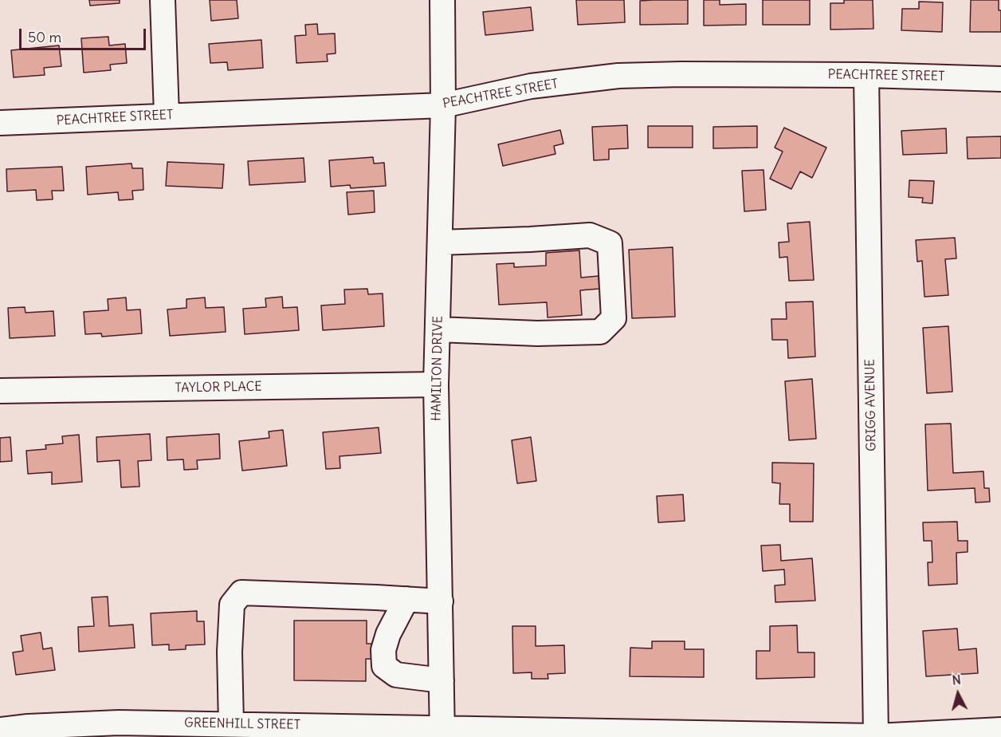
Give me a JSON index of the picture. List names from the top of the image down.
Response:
{
  "streets": {
    "street": [
      "PEACHTREE STREET",
      "HAMILTON DRIVE",
      "TAYLOR PLACE",
      "GRIGG AVENUE",
      "GREENHILL STREET"
    ]
  },
  "crossings": [
    ["PEACHTREE STREET", "HAMILTON DRIVE"],
    ["PEACHTREE STREET", "GRIGG AVENUE"],
    ["HAMILTON DRIVE", "TAYLOR PLACE"],
    ["HAMILTON DRIVE", "GREENHILL STREET"],
    ["GRIGG AVENUE", "GREENHILL STREET"]
  ],
  "scale_bar": "50 m",
  "north": "top"
}
